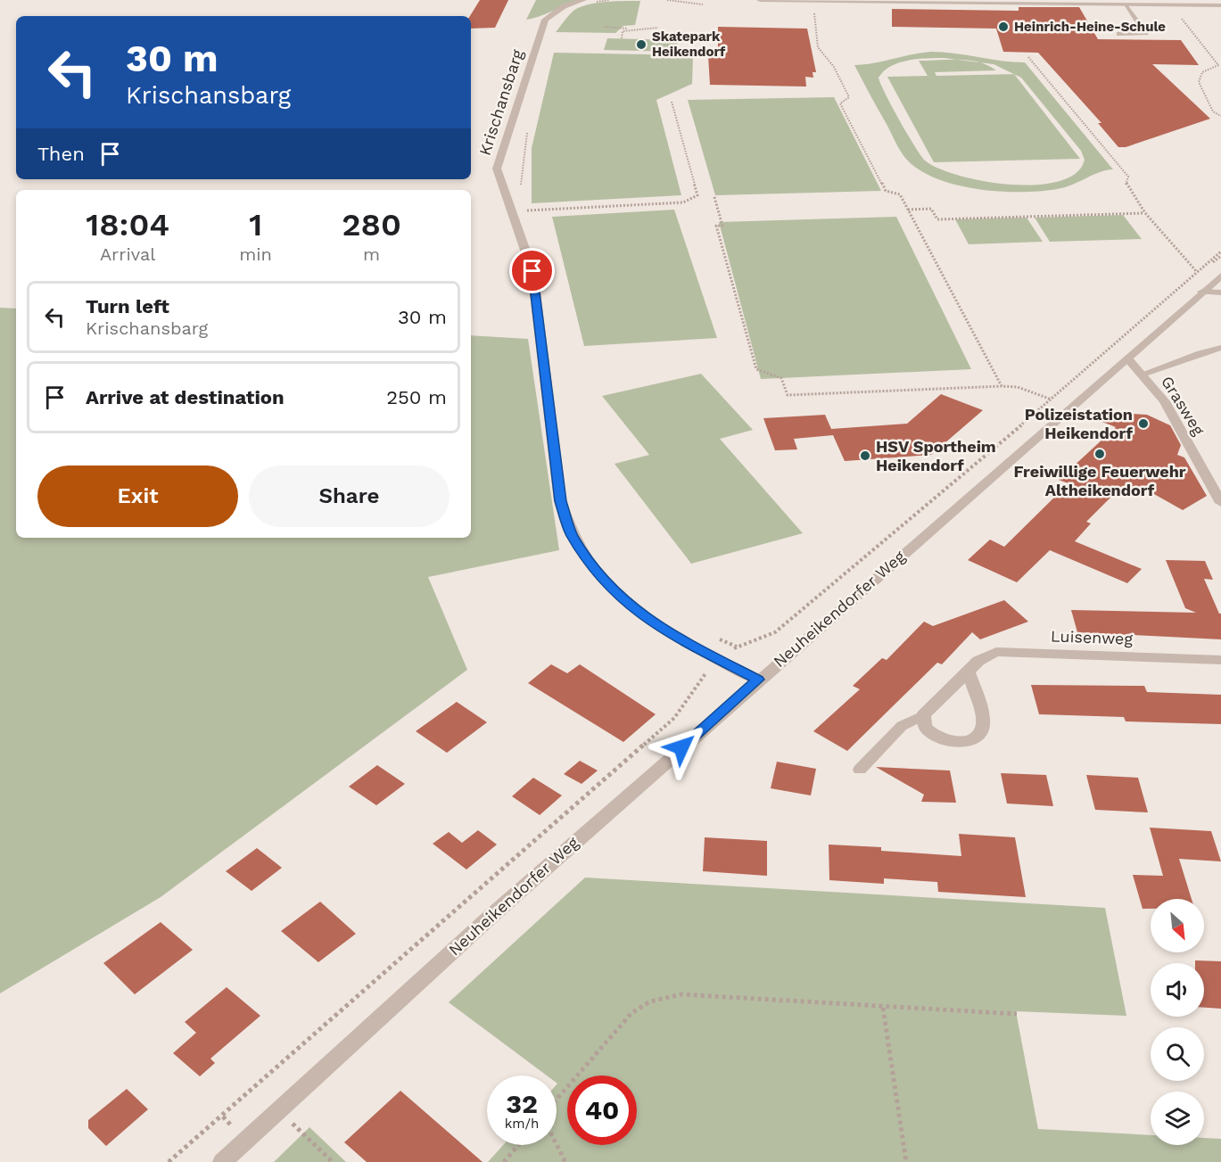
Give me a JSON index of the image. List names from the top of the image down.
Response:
{
  "streets": {
    "street": [
      "Krischansbarg",
      "Grasweg",
      "Neuheikendorfer Weg",
      "Luisenweg"
    ]
  },
  "crossings": [
    ["Krischansbarg", "Neuheikendorfer Weg"],
    ["Grasweg", "Neuheikendorfer Weg"]
  ],
  "places": [
    "Heinrich-Heine-Schule",
    "Skatepark Heikendorf",
    "Polizeistation Heikendorf",
    "Freiwillige Feuerwehr Altheikendorf",
    "HSV Sportheim Heikendorf"
  ],
  "north": "bottom right",
  "page": {
    "turn": ["30 m", "Krischansbarg"],
    "then": "Then",
    "eta": [
      "18:04",
      "Arrival",
      "1",
      "min",
      "280",
      "m"
    ],
    "list": [
      {
        "name": "Turn left",
        "note": "Krischansbarg",
        "value": "30 m"
      },
      {
        "name": "Arrive at destination",
        "value": "250 m"
      }
    ],
    "buttons": ["Exit", "Share"],
    "speed": "32 km/h",
    "limit": "40"
  }
}
